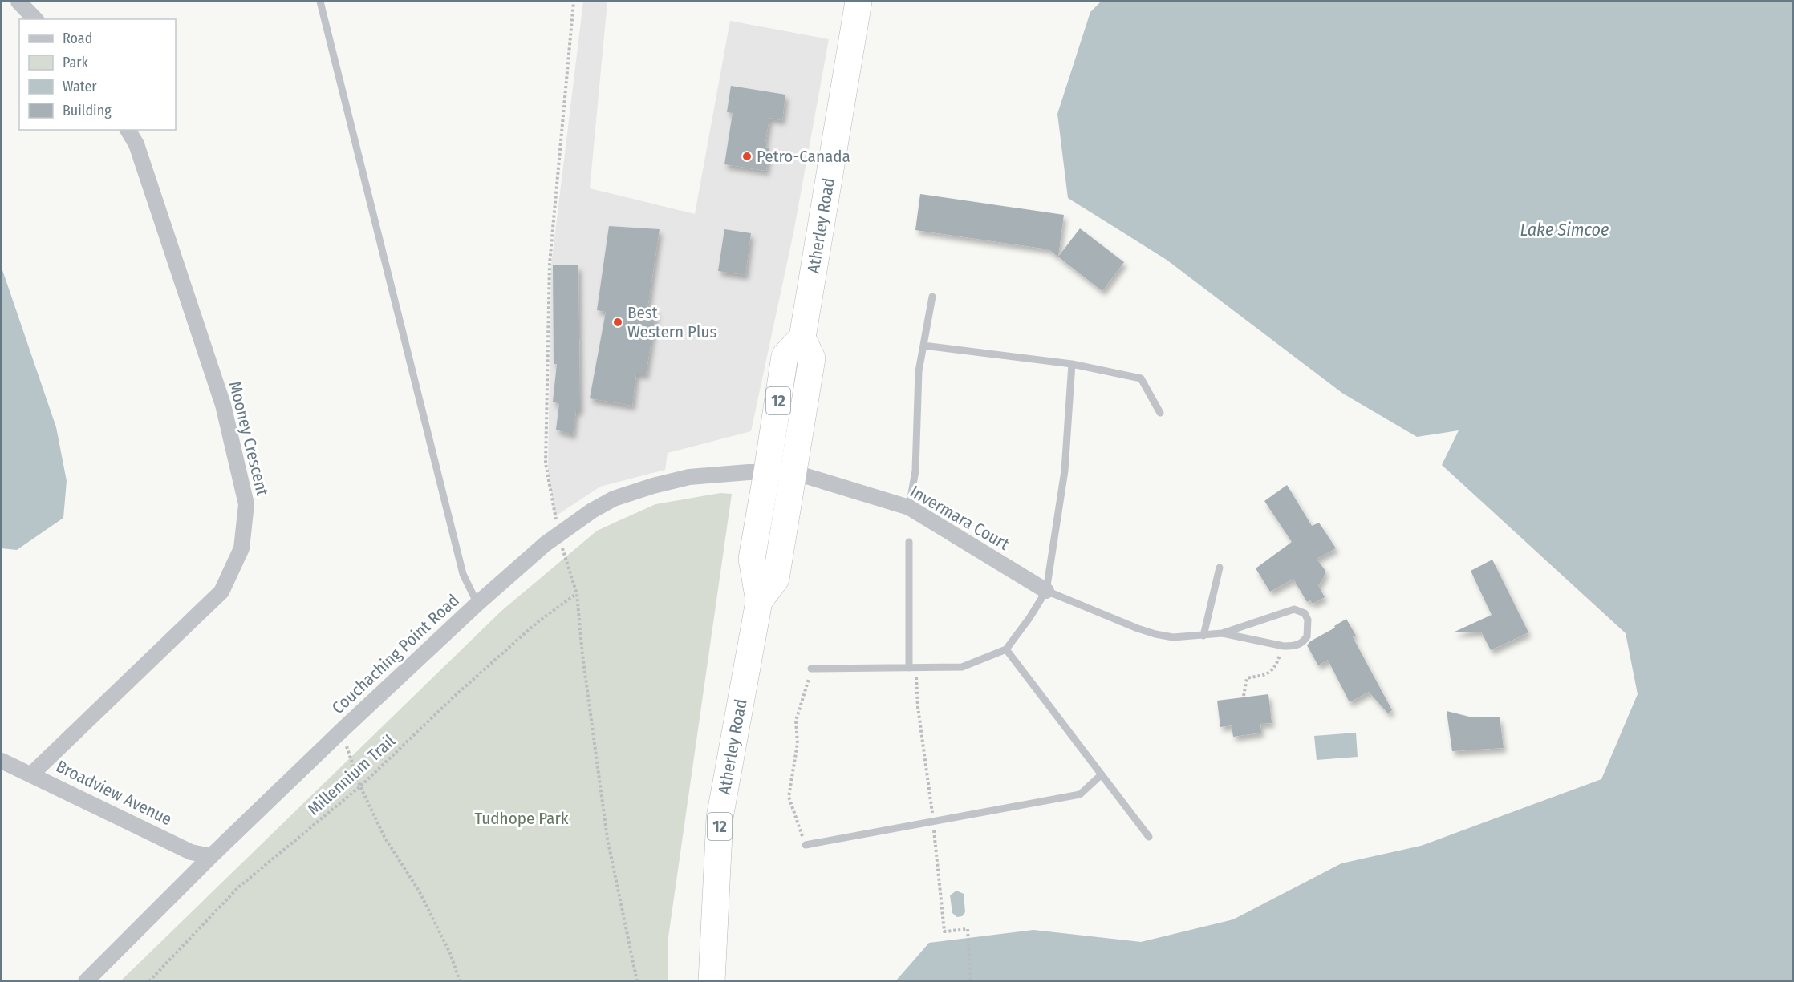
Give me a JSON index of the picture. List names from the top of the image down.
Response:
{
  "streets": {
    "highway": ["Atherley Road", "12"],
    "street": [
      "Mooney Crescent",
      "Invermara Court",
      "Couchaching Point Road",
      "Broadview Avenue"
    ],
    "path": ["Millennium Trail"]
  },
  "crossings": [
    ["Atherley Road", "Invermara Court"],
    ["Atherley Road", "Couchaching Point Road"],
    ["Mooney Crescent", "Broadview Avenue"],
    ["Invermara Court", "Couchaching Point Road"],
    ["Couchaching Point Road", "Broadview Avenue"]
  ],
  "water": ["Lake Simcoe"],
  "parks": ["Tudhope Park"],
  "places": ["Petro-Canada", "Best Western Plus"],
  "legend": [
    "Road",
    "Park",
    "Water",
    "Building"
  ]
}
